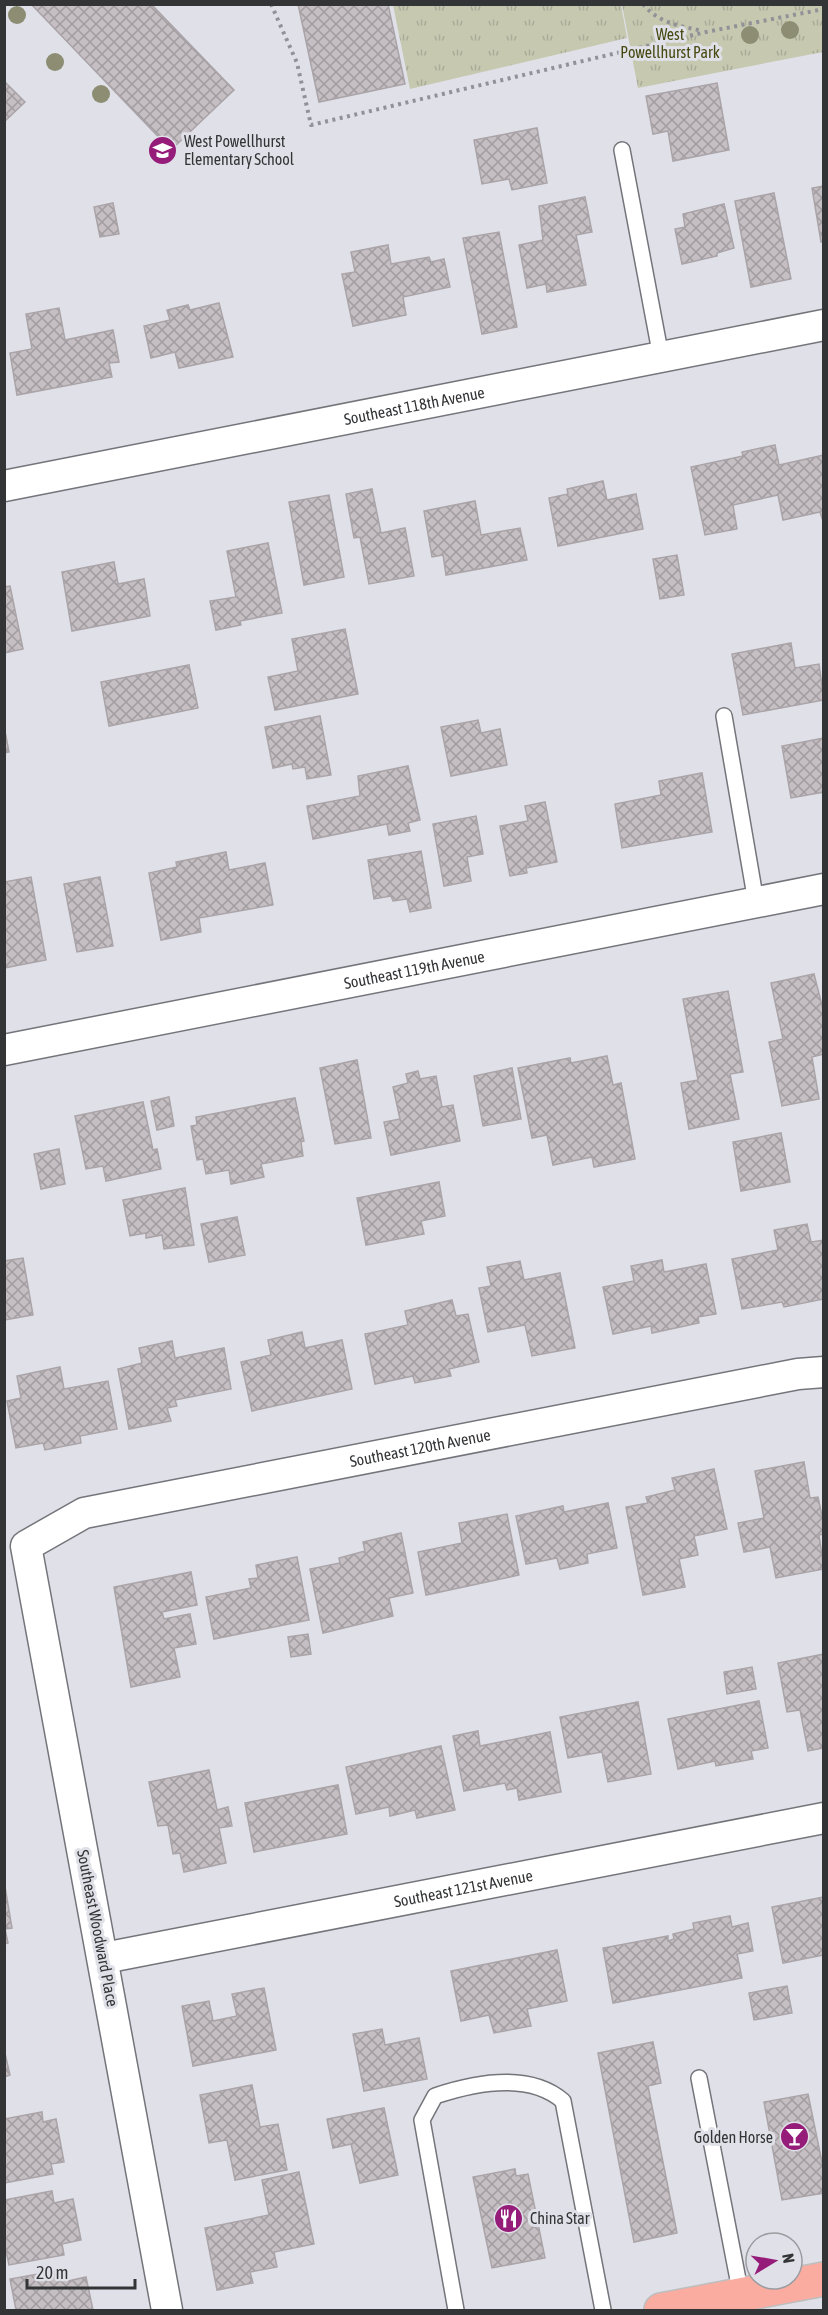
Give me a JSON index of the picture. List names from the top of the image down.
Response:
{
  "streets": {
    "street": [
      "Southeast 118th Avenue",
      "Southeast 119th Avenue",
      "Southeast 120th Avenue",
      "Southeast 121st Avenue",
      "Southeast Woodward Place"
    ]
  },
  "crossings": [
    ["Southeast 120th Avenue", "Southeast Woodward Place"],
    ["Southeast 121st Avenue", "Southeast Woodward Place"]
  ],
  "parks": ["West Powellhurst Park"],
  "places": {
    "school or university": ["West Powellhurst Elementary School"],
    "bar": ["Golden Horse"],
    "restaurant": ["China Star"]
  },
  "scale_bar": "20 m",
  "north": "right"
}
